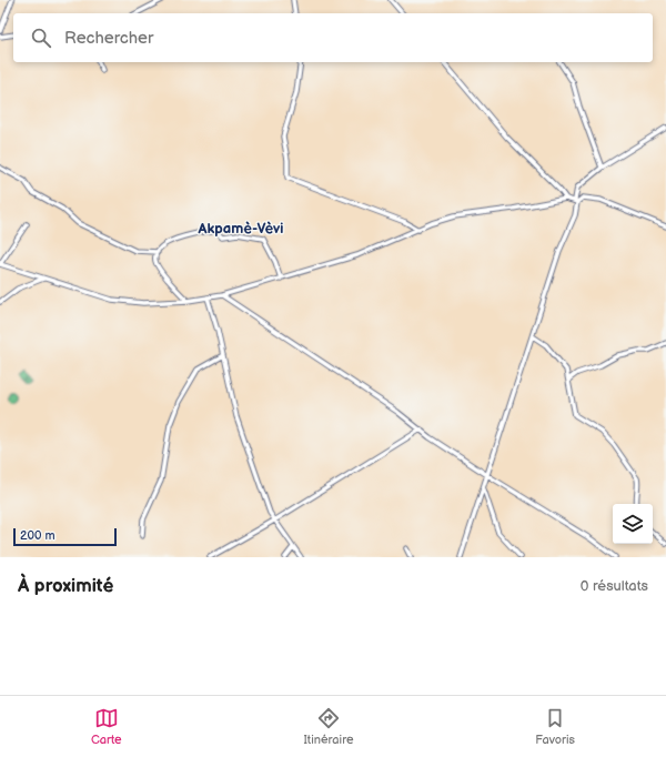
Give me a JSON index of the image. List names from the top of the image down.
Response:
{
  "districts": ["Akpamè-Vèvi"],
  "scale_bar": "200 m",
  "page": {
    "search": "Rechercher",
    "scale": "200 m",
    "heading": ["À proximité", "0 résultats"],
    "nav": ["Carte", "Itinéraire", "Favoris"]
  }
}
